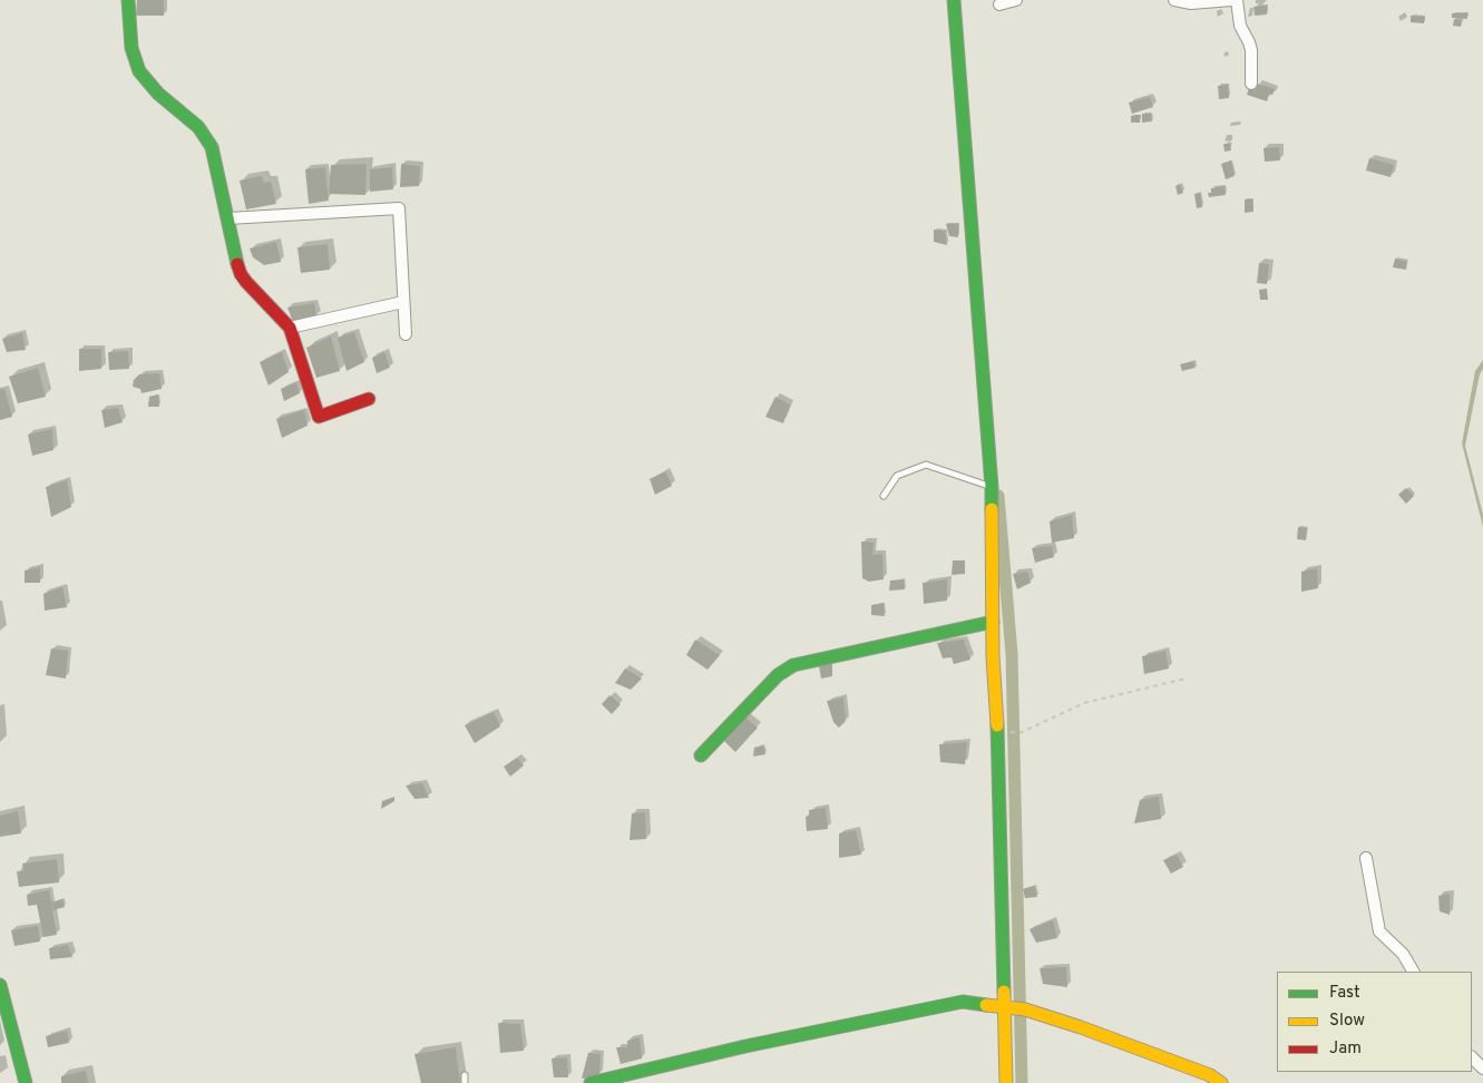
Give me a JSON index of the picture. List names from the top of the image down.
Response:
{
  "legend": ["Fast", "Slow", "Jam"]
}
